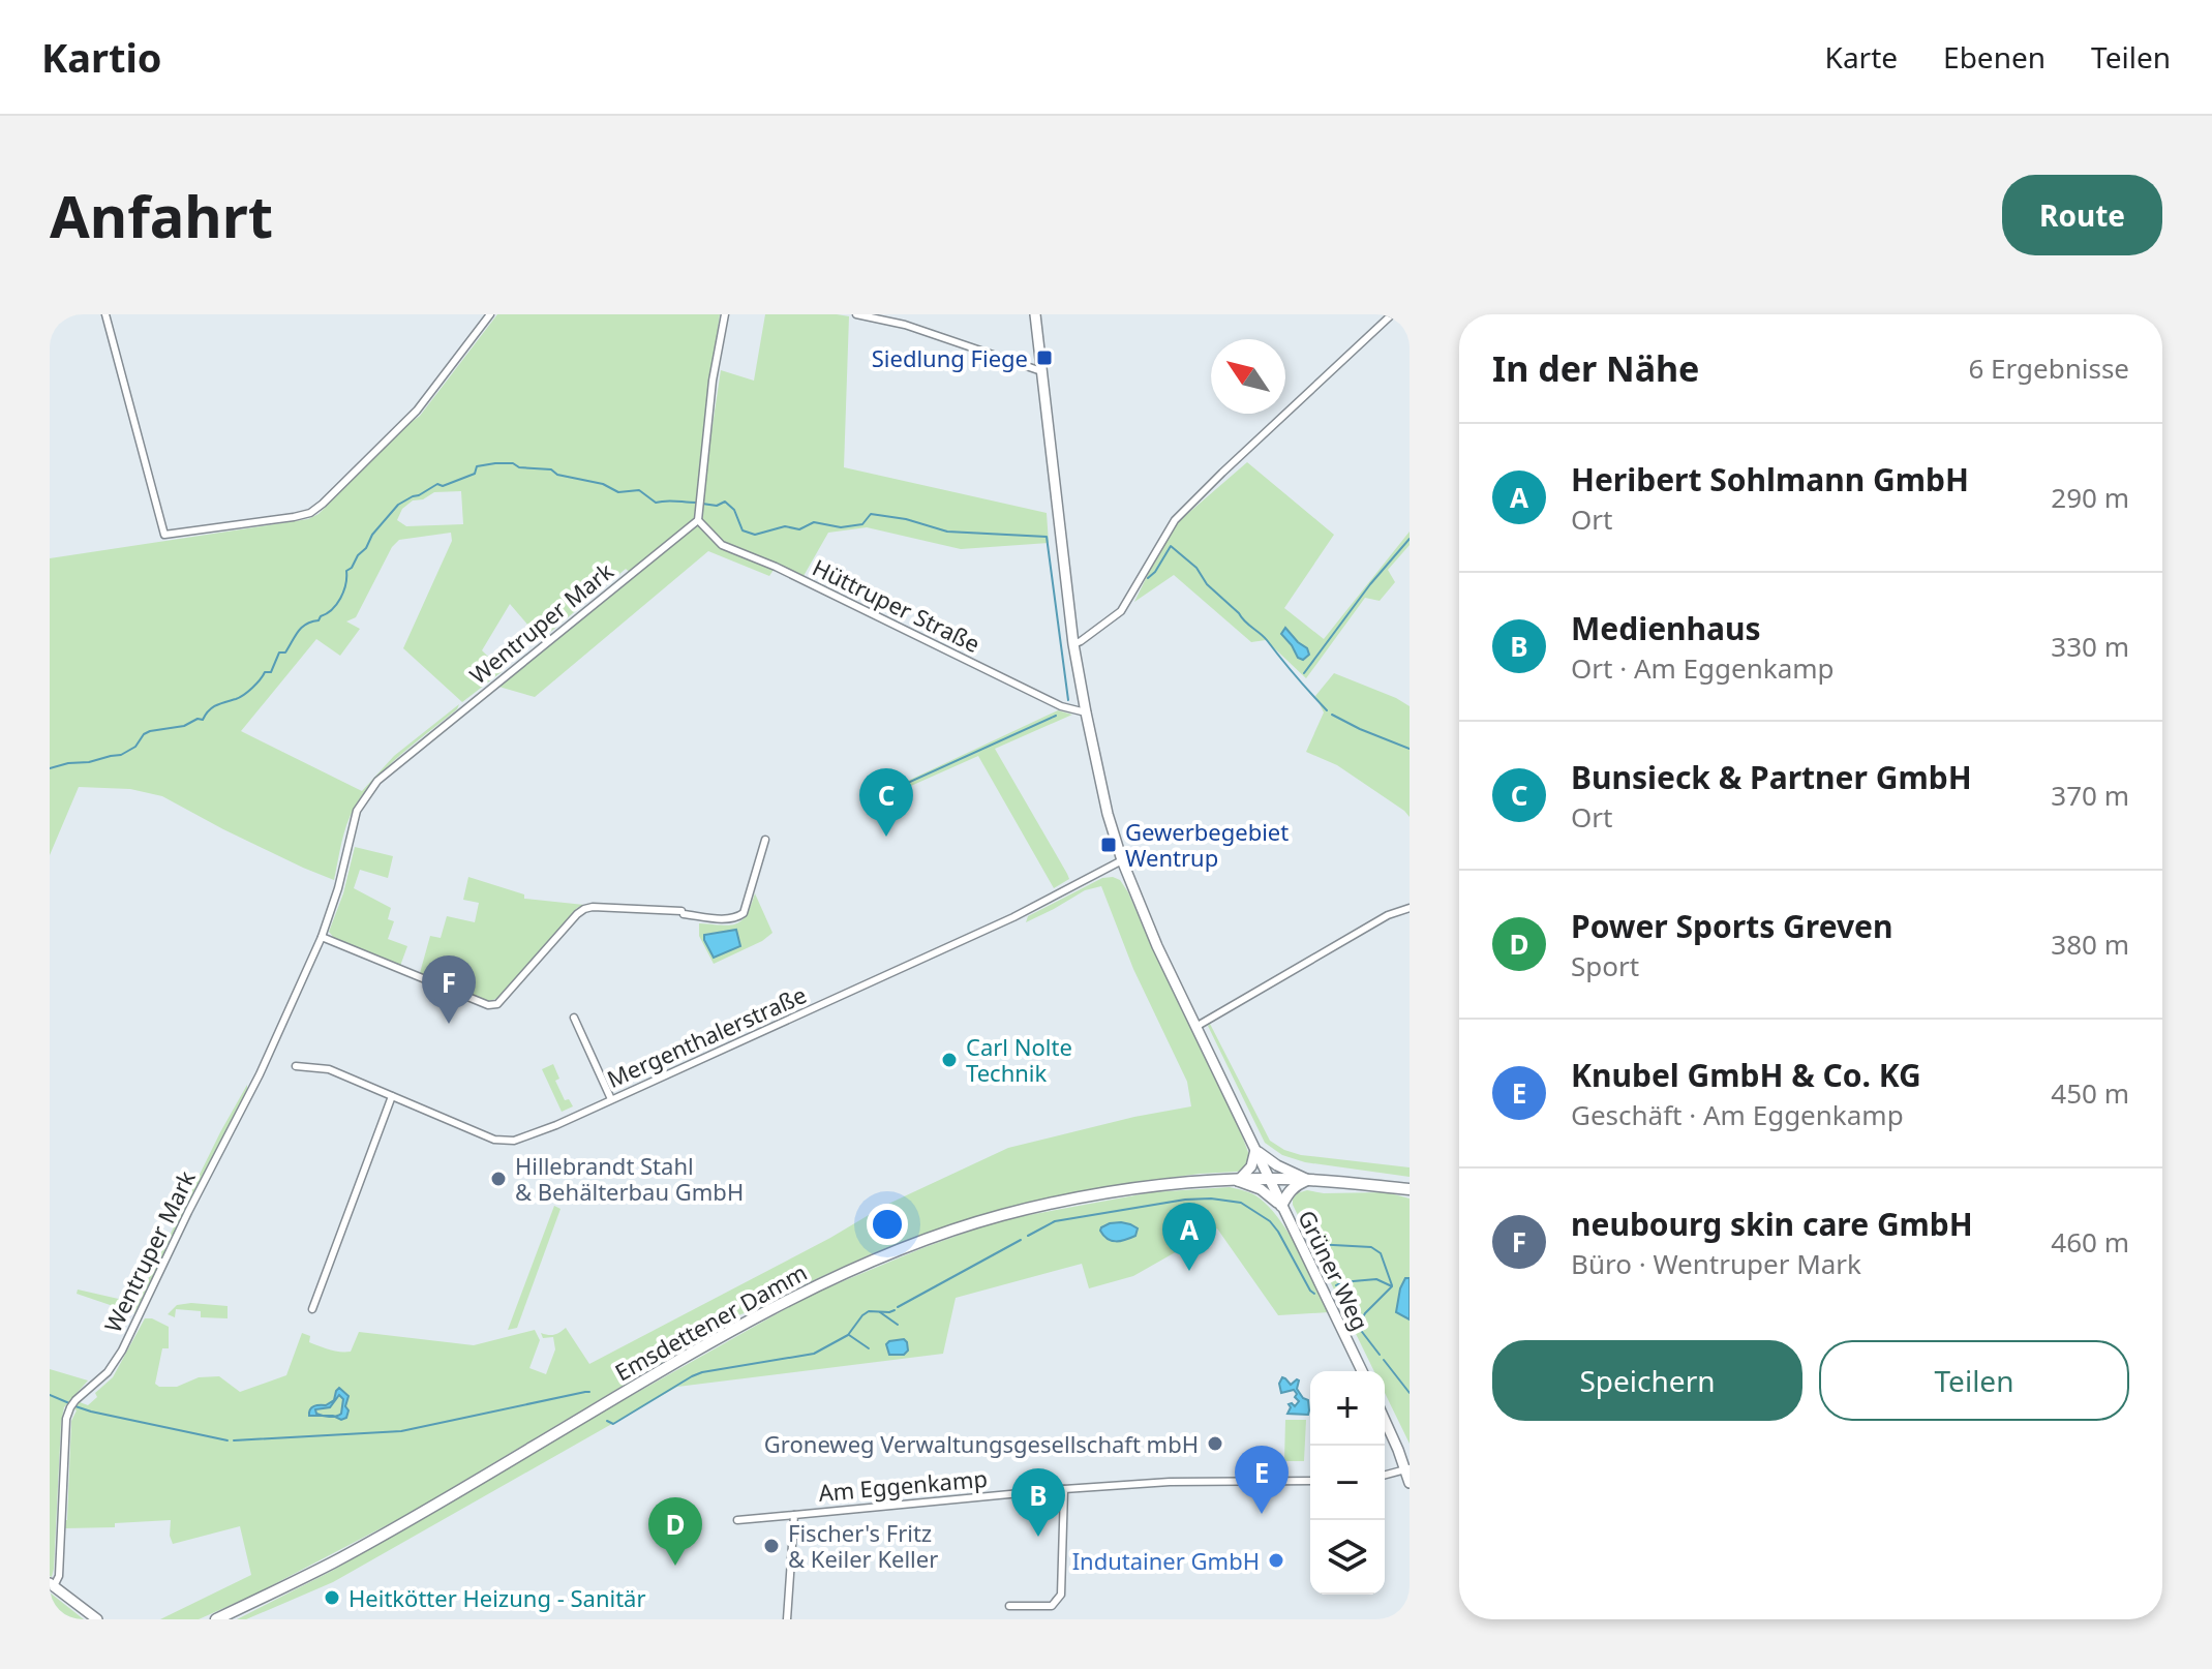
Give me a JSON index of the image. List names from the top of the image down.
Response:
{
  "streets": {
    "main road": ["Grüner Weg", "Emsdettener Damm"],
    "street": [
      "Hüttruper Straße",
      "Wentruper Mark",
      "Mergenthalerstraße",
      "Am Eggenkamp"
    ]
  },
  "crossings": [
    ["Hüttruper Straße", "Wentruper Mark"],
    ["Grüner Weg", "Emsdettener Damm"]
  ],
  "places": {
    "transit": ["Siedlung Fiege", "Gewerbegebiet Wentrup"],
    "other": [
      "Carl Nolte Technik",
      "Hillebrandt Stahl & Behälterbau GmbH",
      "Groneweg Verwaltungsgesellschaft mbH",
      "Fischer's Fritz & Keiler Keller",
      "Indutainer GmbH",
      "Heitkötter Heizung - Sanitär"
    ]
  },
  "north": "top left",
  "page": {
    "header": "Kartio",
    "nav": ["Karte", "Ebenen", "Teilen"],
    "buttons": [
      "Route",
      ["Speichern", "Teilen"]
    ],
    "title": "Anfahrt",
    "heading": ["In der Nähe", "6 Ergebnisse"],
    "list": [
      {
        "mark": "A",
        "name": "Heribert Sohlmann GmbH",
        "note": "Ort",
        "value": "290 m"
      },
      {
        "mark": "B",
        "name": "Medienhaus",
        "note": "Ort · Am Eggenkamp",
        "value": "330 m"
      },
      {
        "mark": "C",
        "name": "Bunsieck & Partner GmbH",
        "note": "Ort",
        "value": "370 m"
      },
      {
        "mark": "D",
        "name": "Power Sports Greven",
        "note": "Sport",
        "value": "380 m"
      },
      {
        "mark": "E",
        "name": "Knubel GmbH & Co. KG",
        "note": "Geschäft · Am Eggenkamp",
        "value": "450 m"
      },
      {
        "mark": "F",
        "name": "neubourg skin care GmbH",
        "note": "Büro · Wentruper Mark",
        "value": "460 m"
      }
    ],
    "pins": [
      "C",
      "F",
      "A",
      "E",
      "B",
      "D"
    ],
    "map_buttons": ["+", "−"]
  }
}
